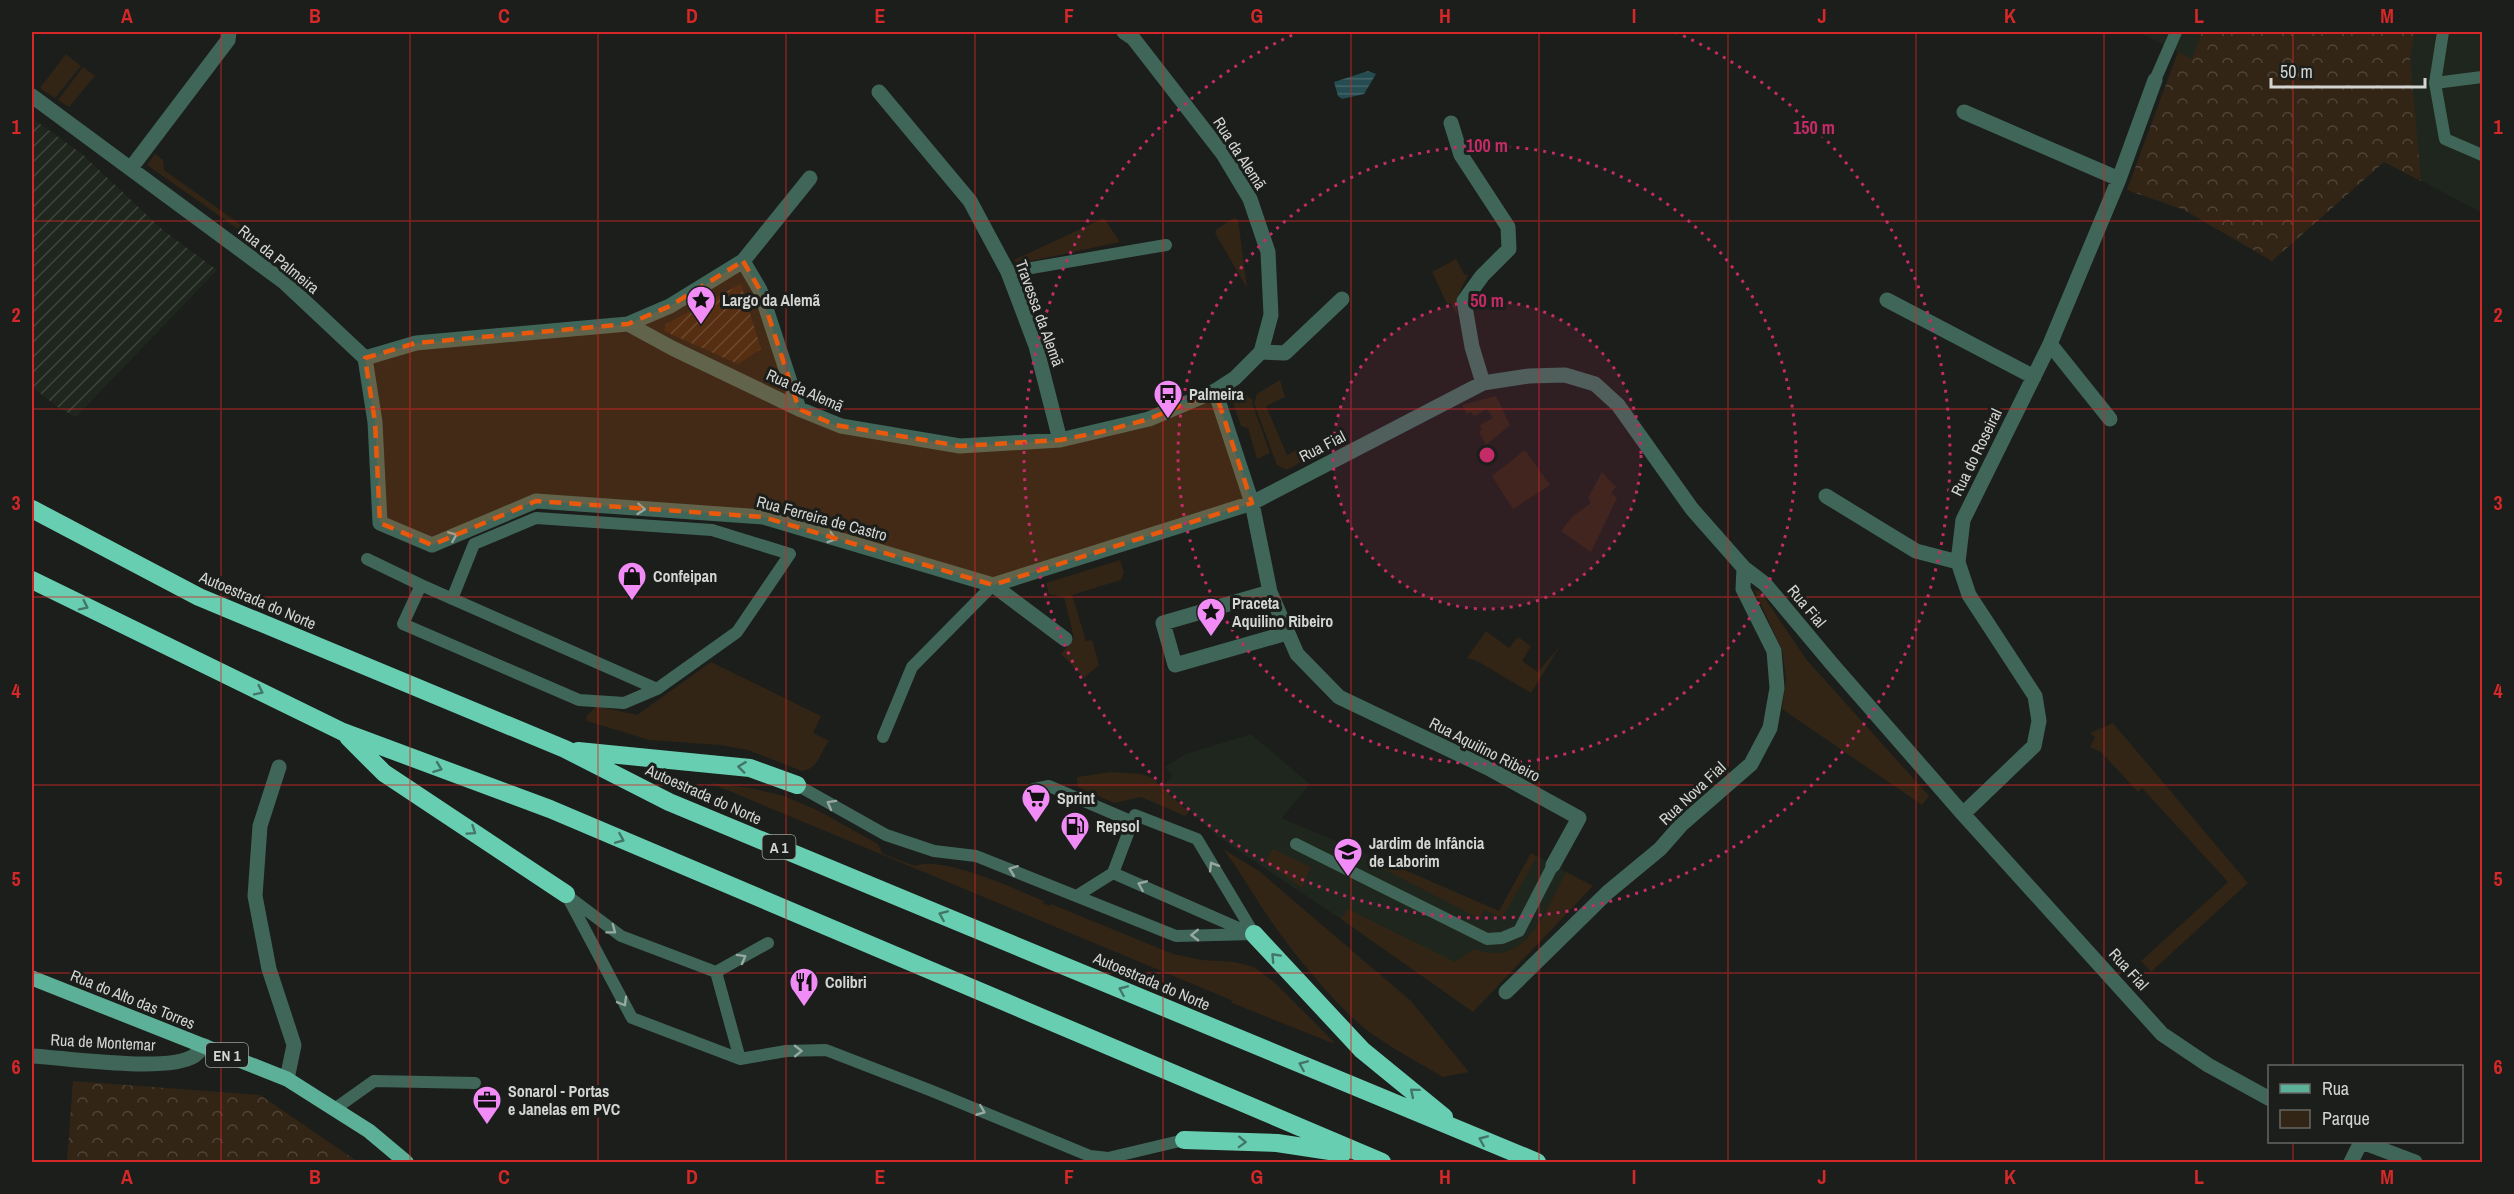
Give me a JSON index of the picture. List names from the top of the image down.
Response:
{
  "streets": {
    "highway": ["Autoestrada do Norte", "A 1"],
    "main road": ["Rua do Alto das Torres", "EN 1"],
    "street": [
      "Rua da Alemã",
      "Rua da Palmeira",
      "Travessa da Alemã",
      "Rua Fial",
      "Rua do Roseiral",
      "Rua Ferreira de Castro",
      "Rua Aquilino Ribeiro",
      "Rua Nova Fial",
      "Rua de Montemar"
    ]
  },
  "crossings": [
    ["Rua da Alemã", "Travessa da Alemã"],
    ["Rua da Alemã", "Rua Aquilino Ribeiro"],
    ["Rua da Palmeira", "Rua Ferreira de Castro"],
    ["Rua Fial", "Rua do Roseiral"],
    ["Rua Fial", "Rua Aquilino Ribeiro"],
    ["Rua Fial", "Rua Nova Fial"],
    ["Rua do Alto das Torres", "Rua de Montemar"]
  ],
  "one_way": ["Rua Ferreira de Castro"],
  "places": {
    "place": ["Largo da Alemã", "Praceta Aquilino Ribeiro"],
    "bus stop": ["Palmeira"],
    "shop": ["Confeipan"],
    "supermarket": ["Sprint"],
    "fuel station": ["Repsol"],
    "school or university": ["Jardim de Infância de Laborim"],
    "restaurant": ["Colibri"],
    "office": ["Sonarol - Portas e Janelas em PVC"]
  },
  "legend": ["Rua", "Parque"],
  "scale_bar": "50 m",
  "grid": {
    "columns": [
      "A",
      "B",
      "C",
      "D",
      "E",
      "F",
      "G",
      "H",
      "I",
      "J",
      "K",
      "L",
      "M"
    ],
    "rows": [
      "1",
      "2",
      "3",
      "4",
      "5",
      "6"
    ]
  },
  "rings": ["150 m", "100 m", "50 m"]
}
